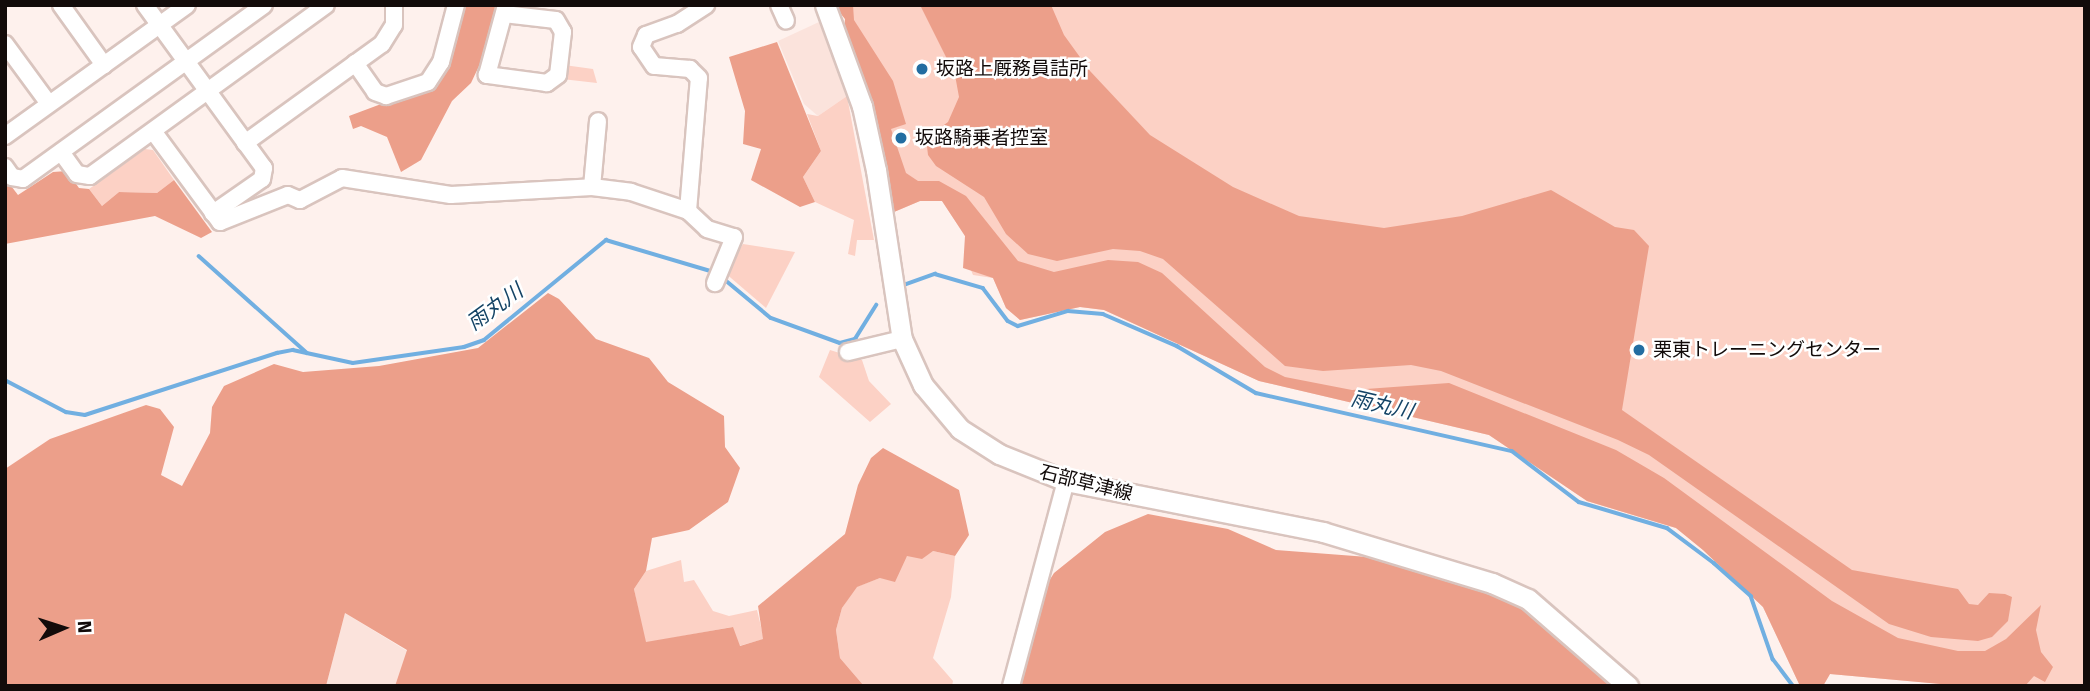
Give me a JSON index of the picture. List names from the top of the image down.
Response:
{
  "streets": {
    "main road": ["石部草津線"]
  },
  "water": ["雨丸川"],
  "places": ["坂路上厩務員詰所", "坂路騎乗者控室", "栗東トレーニングセンター"],
  "north": "right"
}
